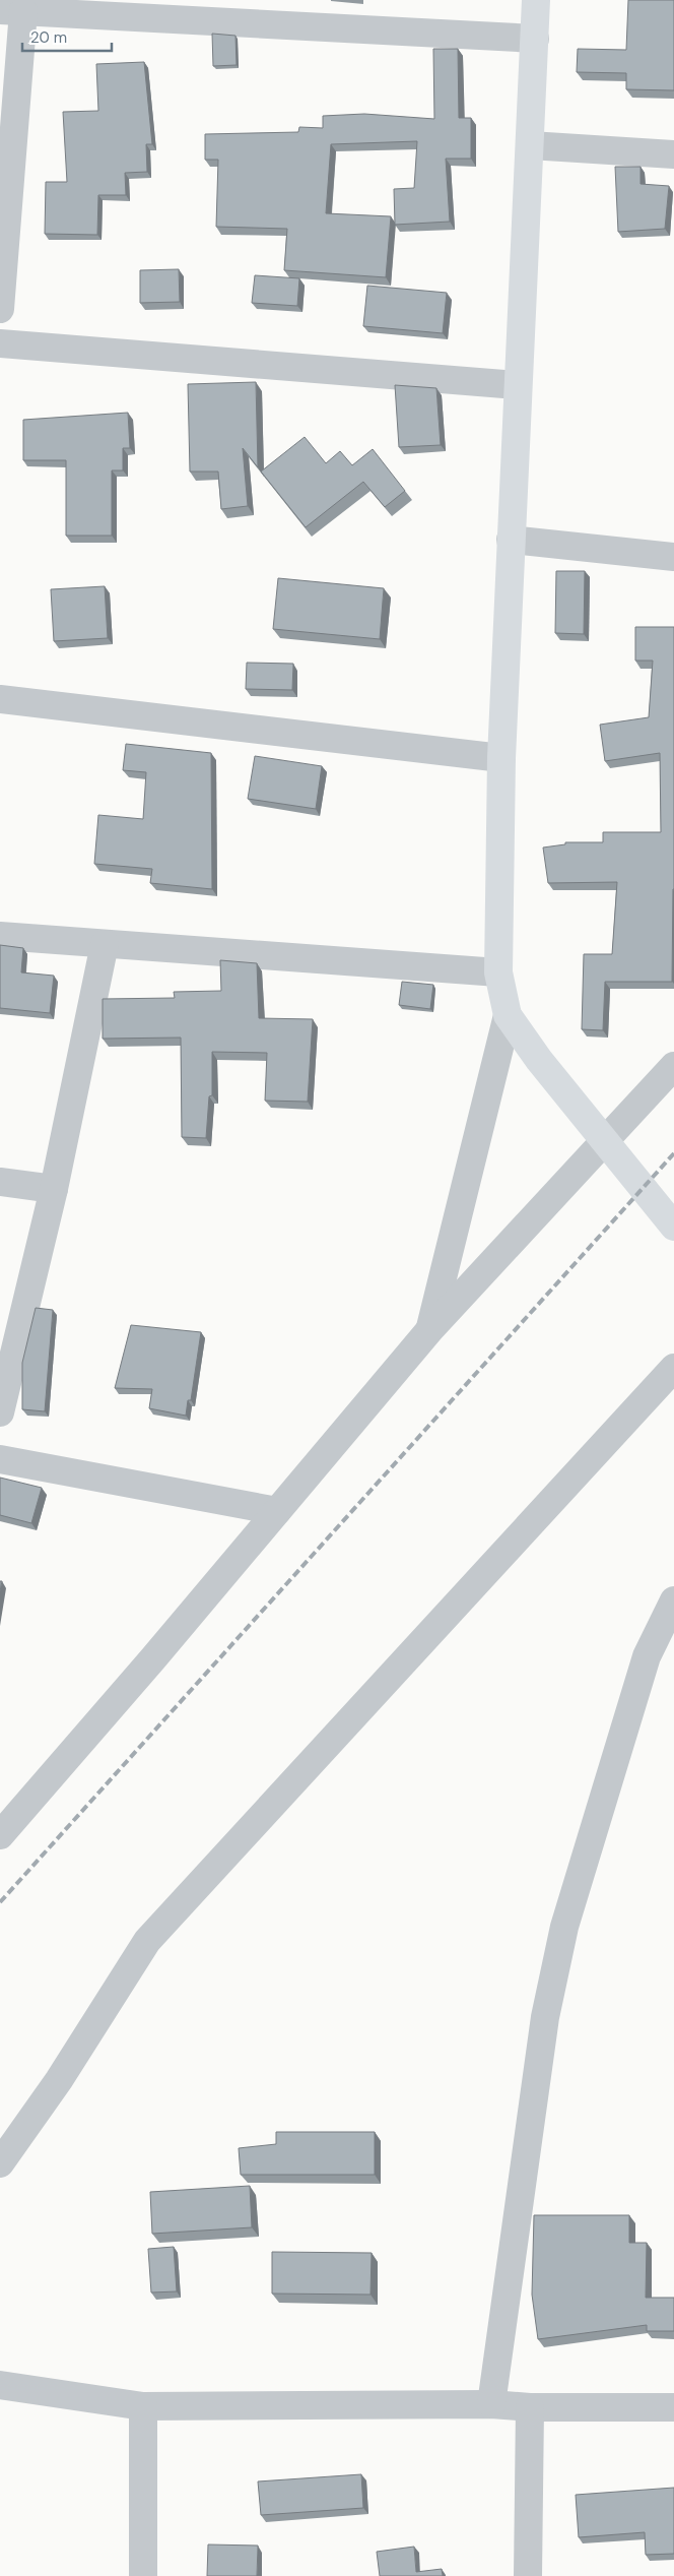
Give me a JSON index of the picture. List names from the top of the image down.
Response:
{
  "scale_bar": "20 m"
}
